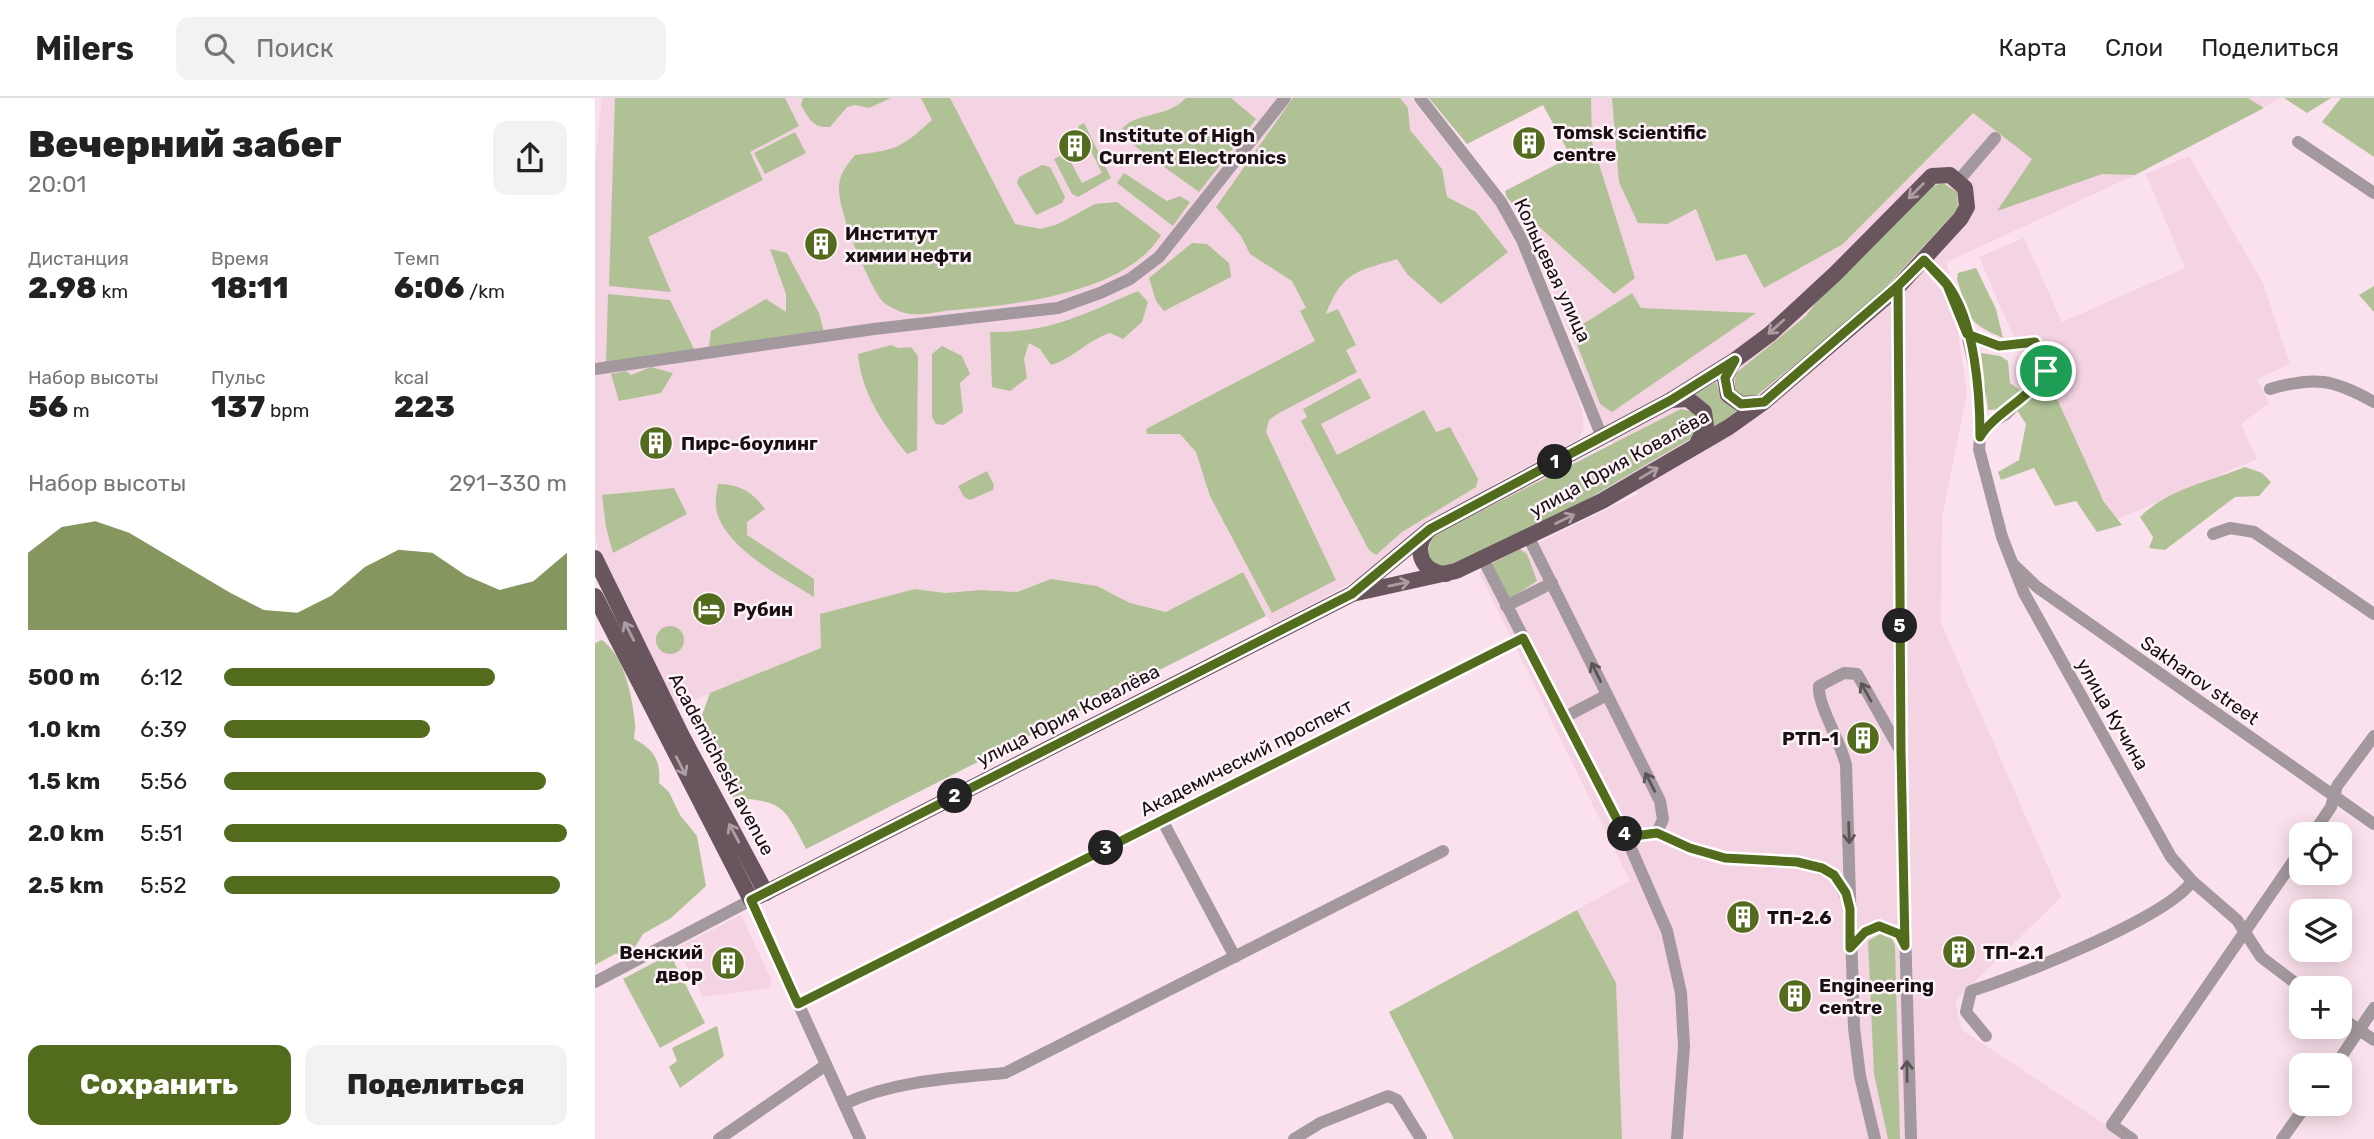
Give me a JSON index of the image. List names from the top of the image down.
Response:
{
  "streets": {
    "main road": ["улица Юрия Ковалёва", "Academicheski avenue"],
    "street": [
      "Кольцевая улица",
      "Sakharov street",
      "улица Кучина",
      "Академический проспект"
    ]
  },
  "crossings": [
    ["Кольцевая улица", "улица Юрия Ковалёва"],
    ["улица Юрия Ковалёва", "улица Кучина"],
    ["улица Юрия Ковалёва", "Academicheski avenue"],
    ["Sakharov street", "улица Кучина"]
  ],
  "places": {
    "building": [
      "Tomsk scientific centre",
      "Institute of High Current Electronics",
      "Институт химии нефти",
      "Пирс-боулинг",
      "РТП-1",
      "ТП-2.6",
      "ТП-2.1",
      "Венский двор",
      "Engineering centre"
    ],
    "hotel": ["Рубин"]
  },
  "page": {
    "header": "Milers",
    "search": "Поиск",
    "nav": ["Карта", "Слои", "Поделиться"],
    "heading": ["Вечерний забег", "20:01"],
    "stats": [
      ["Дистанция", "2.98 km"],
      ["Время", "18:11"],
      ["Темп", "6:06 /km"],
      ["Набор высоты", "56 m"],
      ["Пульс", "137 bpm"],
      ["kcal", "223"]
    ],
    "pins": [
      "1",
      "5",
      "2",
      "4",
      "3"
    ],
    "chart": ["Набор высоты", "291–330 m"],
    "list": [
      {
        "name": "500 m",
        "note": "6:12"
      },
      {
        "name": "1.0 km",
        "note": "6:39"
      },
      {
        "name": "1.5 km",
        "note": "5:56"
      },
      {
        "name": "2.0 km",
        "note": "5:51"
      },
      {
        "name": "2.5 km",
        "note": "5:52"
      }
    ],
    "map_buttons": ["+", "−"],
    "buttons": ["Сохранить", "Поделиться"]
  }
}
